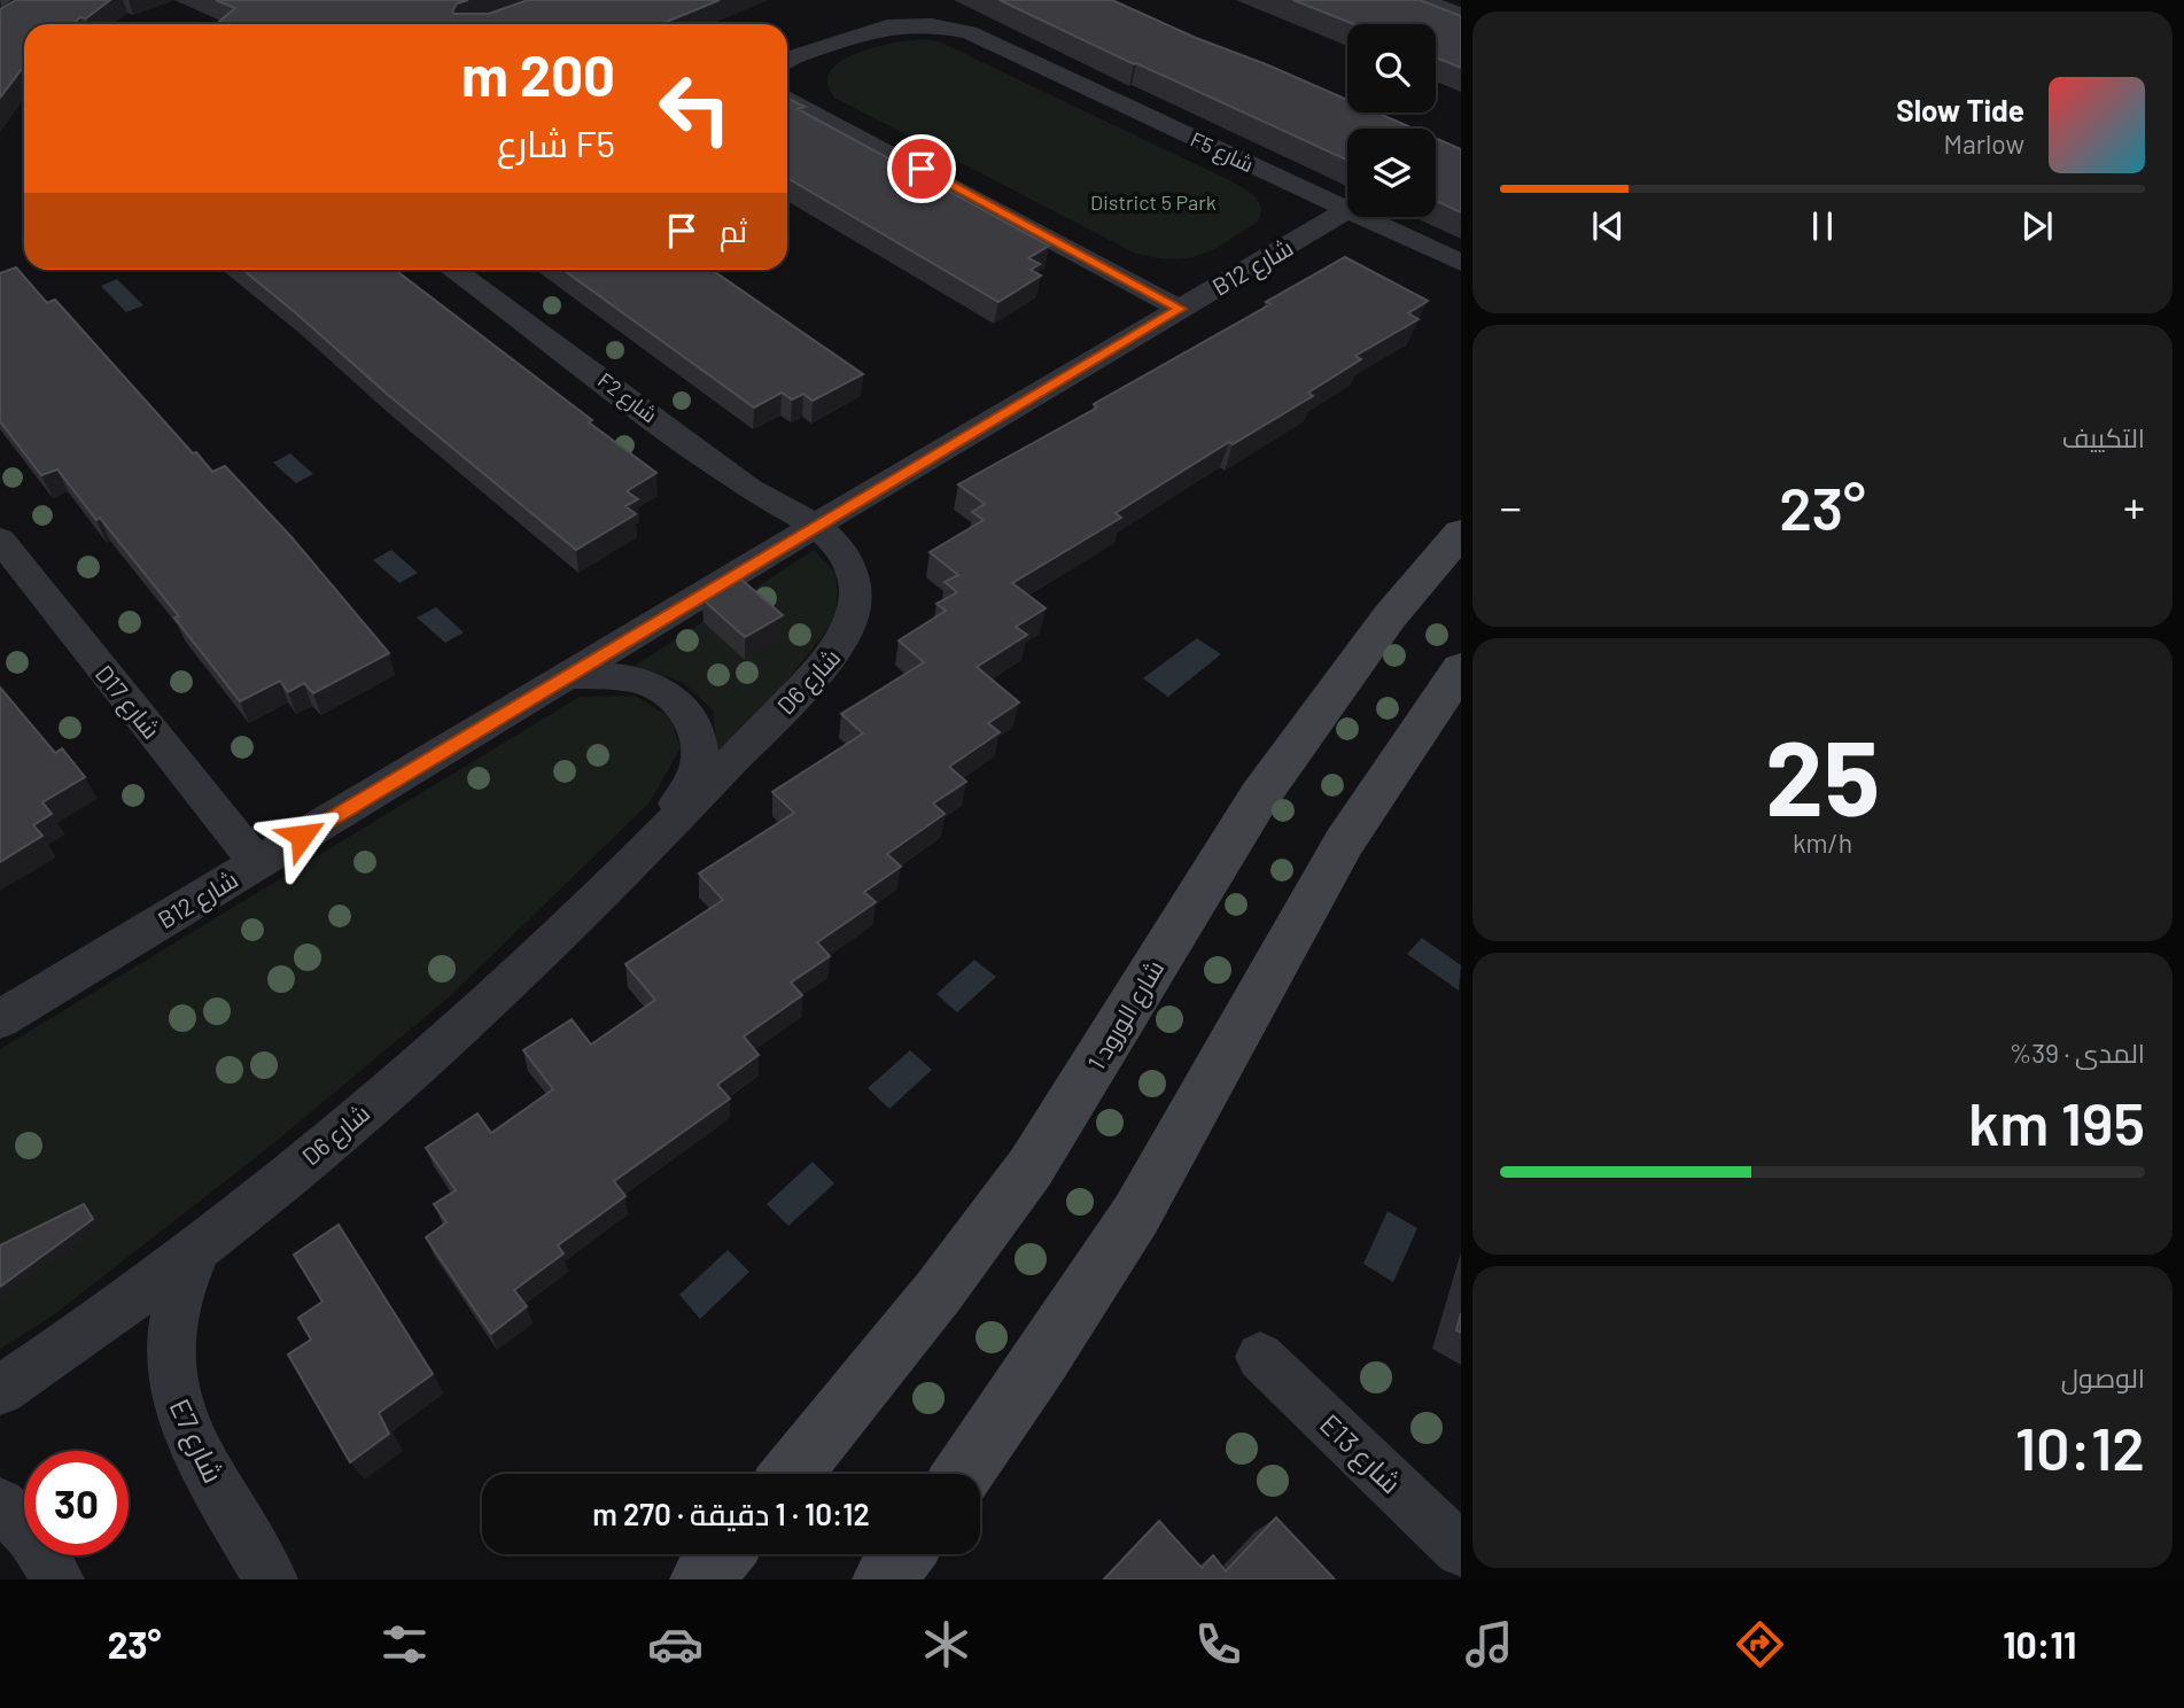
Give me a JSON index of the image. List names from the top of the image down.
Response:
{
  "streets": {
    "street": [
      "F5 شارع",
      "B12 شارع",
      "F2 شارع",
      "D6 شارع",
      "D17 شارع",
      "شارع الورود 1",
      "E7 شارع",
      "E13 شارع"
    ]
  },
  "crossings": [
    ["F5 شارع", "B12 شارع"],
    ["B12 شارع", "F2 شارع"],
    ["B12 شارع", "D6 شارع"],
    ["B12 شارع", "D17 شارع"],
    ["F2 شارع", "D6 شارع"],
    ["D6 شارع", "E7 شارع"]
  ],
  "parks": ["District 5 Park"],
  "page": {
    "turn": ["200 m", "F5 شارع"],
    "song": ["Slow Tide", "Marlow"],
    "then": "ثم",
    "tile": [
      "التكييف",
      ["25", "km/h"],
      ["المدى · 39%", "195 km"],
      ["الوصول", "10:12"]
    ],
    "heat": ["−", "23°", "+"],
    "limit": "30",
    "trip": "10:12 · 1 دقيقة · 270 m",
    "tabs": ["10:11", "23°"]
  }
}
